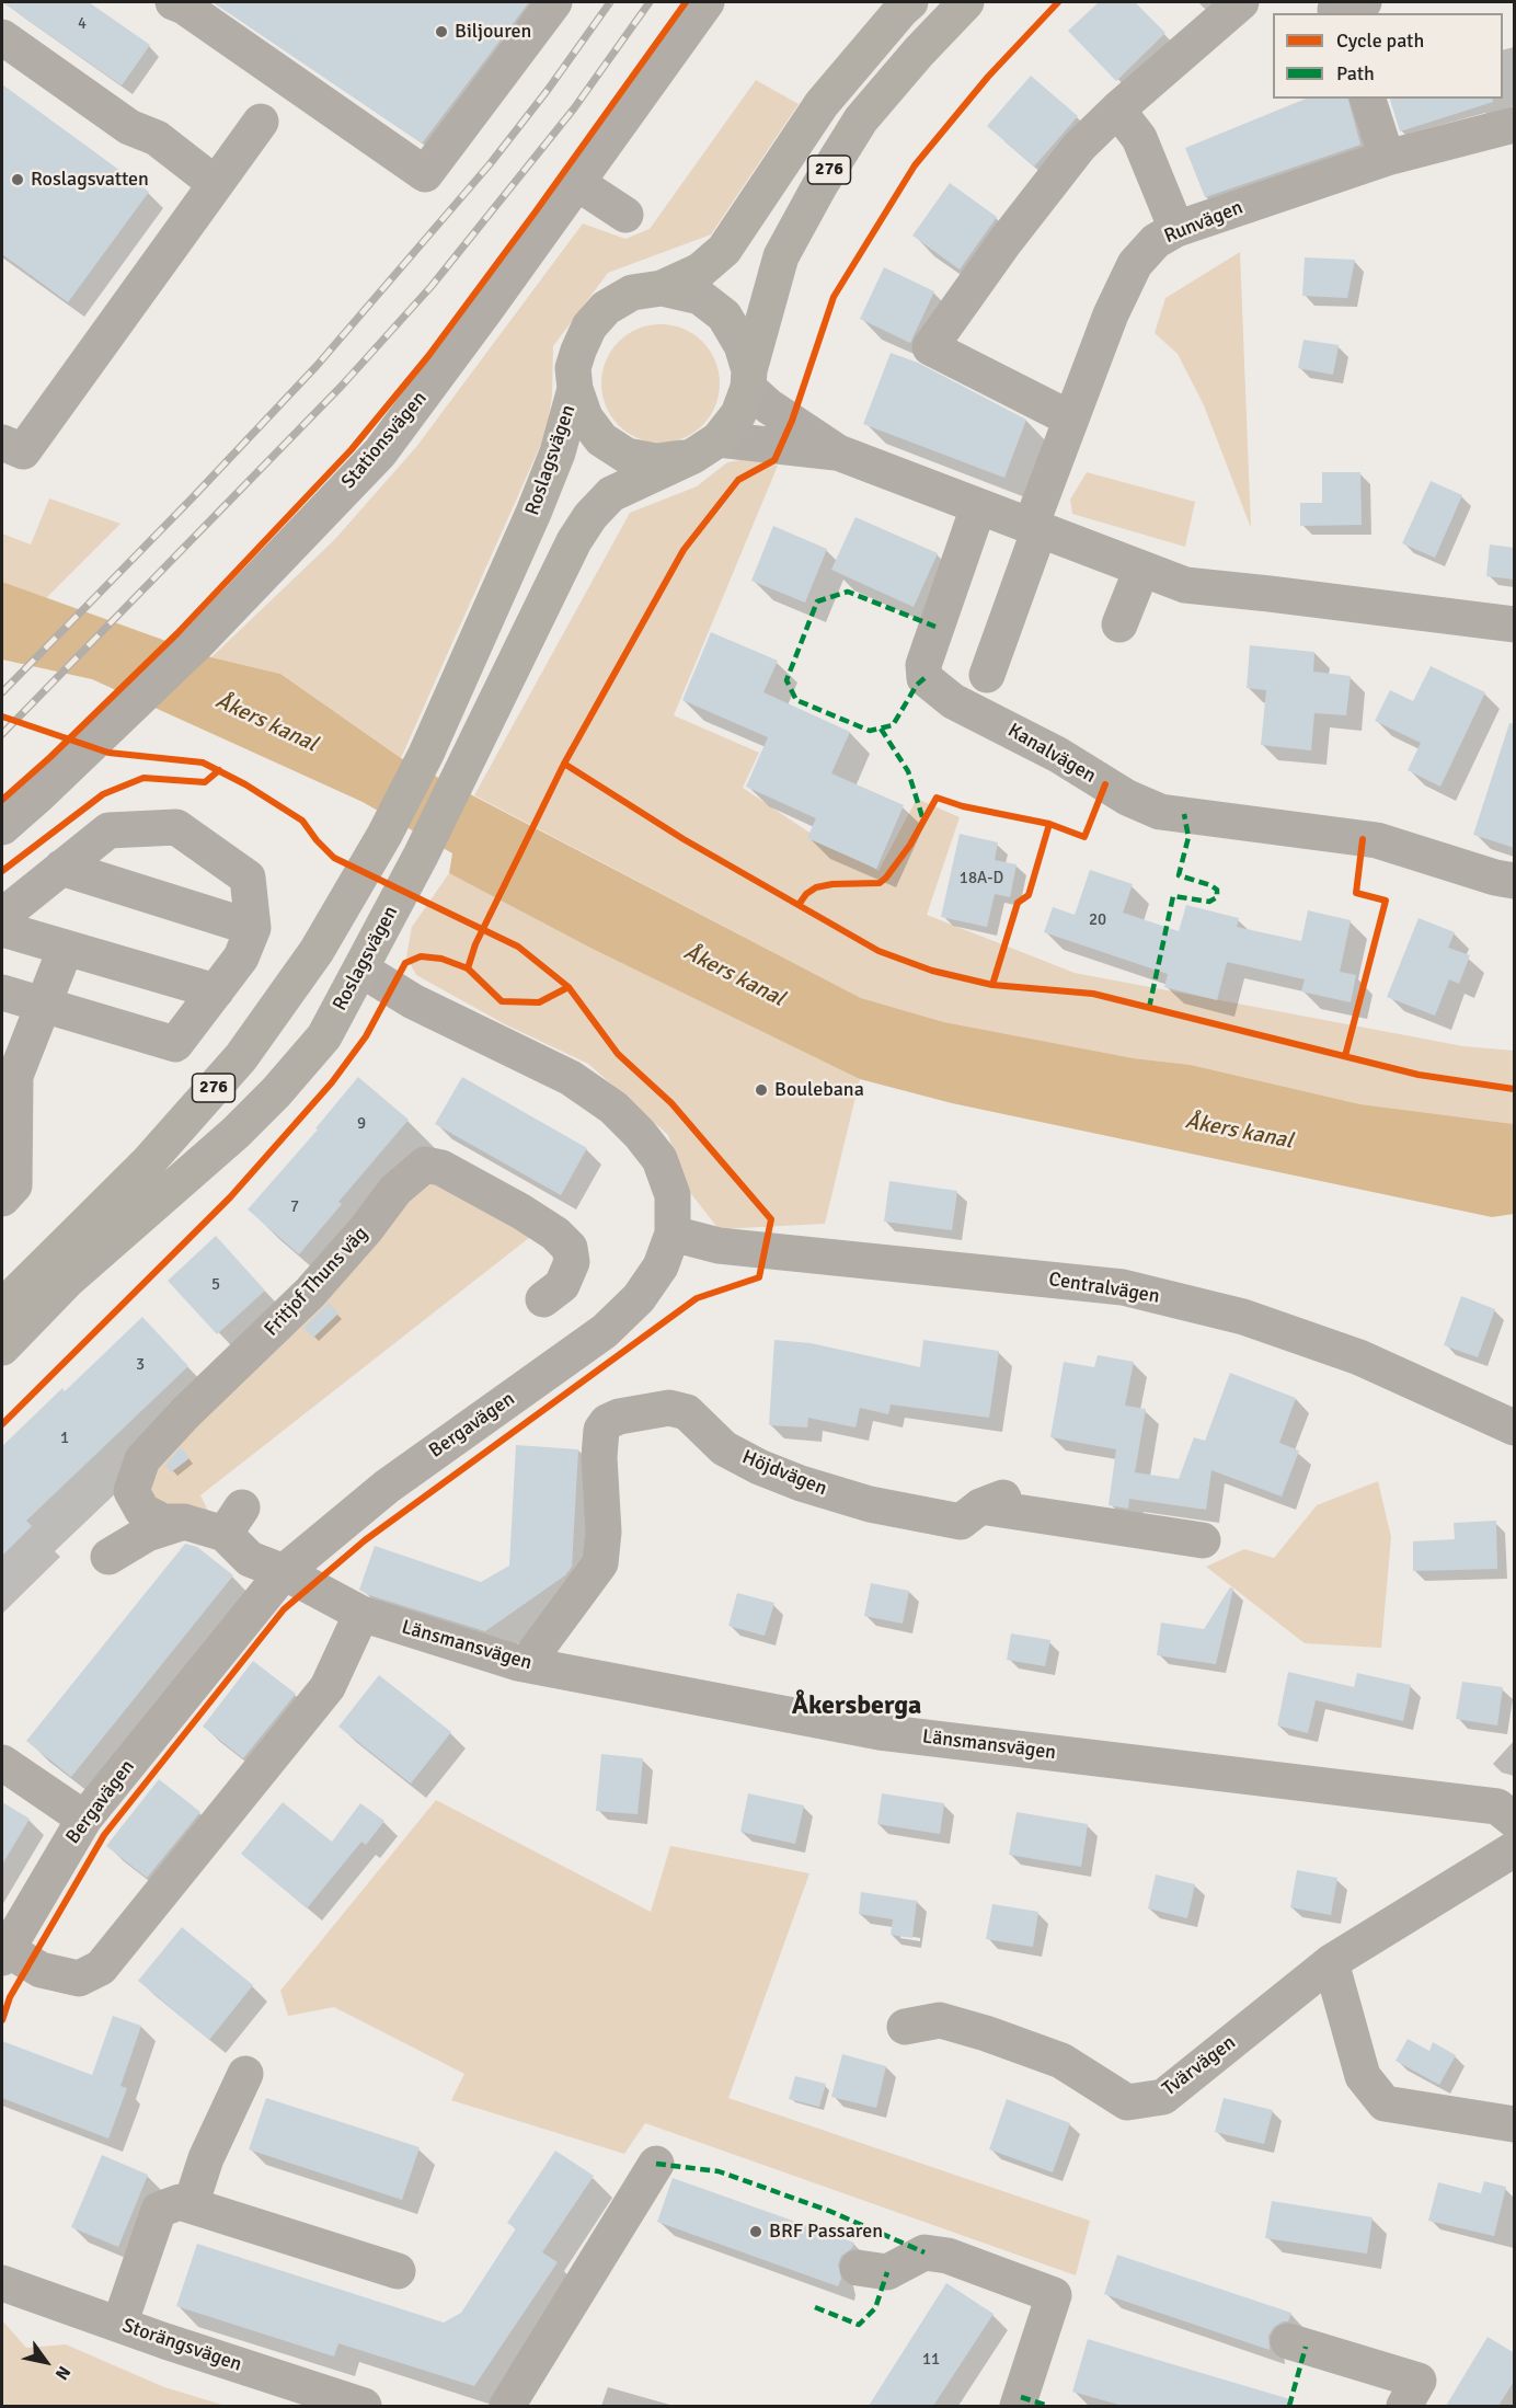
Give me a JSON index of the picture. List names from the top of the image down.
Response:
{
  "streets": {
    "main road": ["276", "Roslagsvägen"],
    "street": [
      "Runvägen",
      "Stationsvägen",
      "Kanalvägen",
      "Fritjof Thuns väg",
      "Centralvägen",
      "Bergavägen",
      "Höjdvägen",
      "Länsmansvägen",
      "Tvärvägen",
      "Storängsvägen"
    ]
  },
  "crossings": [
    ["Roslagsvägen", "Bergavägen"],
    ["Fritjof Thuns väg", "Bergavägen"],
    ["Fritjof Thuns väg", "Länsmansvägen"],
    ["Centralvägen", "Bergavägen"],
    ["Bergavägen", "Länsmansvägen"],
    ["Höjdvägen", "Länsmansvägen"]
  ],
  "districts": ["Åkersberga"],
  "water": ["Åkers kanal"],
  "places": [
    "Biljouren",
    "Roslagsvatten",
    "Boulebana",
    "BRF Passaren"
  ],
  "house_numbers": [
    "4",
    "18A-D",
    "20",
    "9",
    "7",
    "5",
    "3",
    "1",
    "11"
  ],
  "legend": ["Cycle path", "Path"],
  "north": "bottom right"
}
